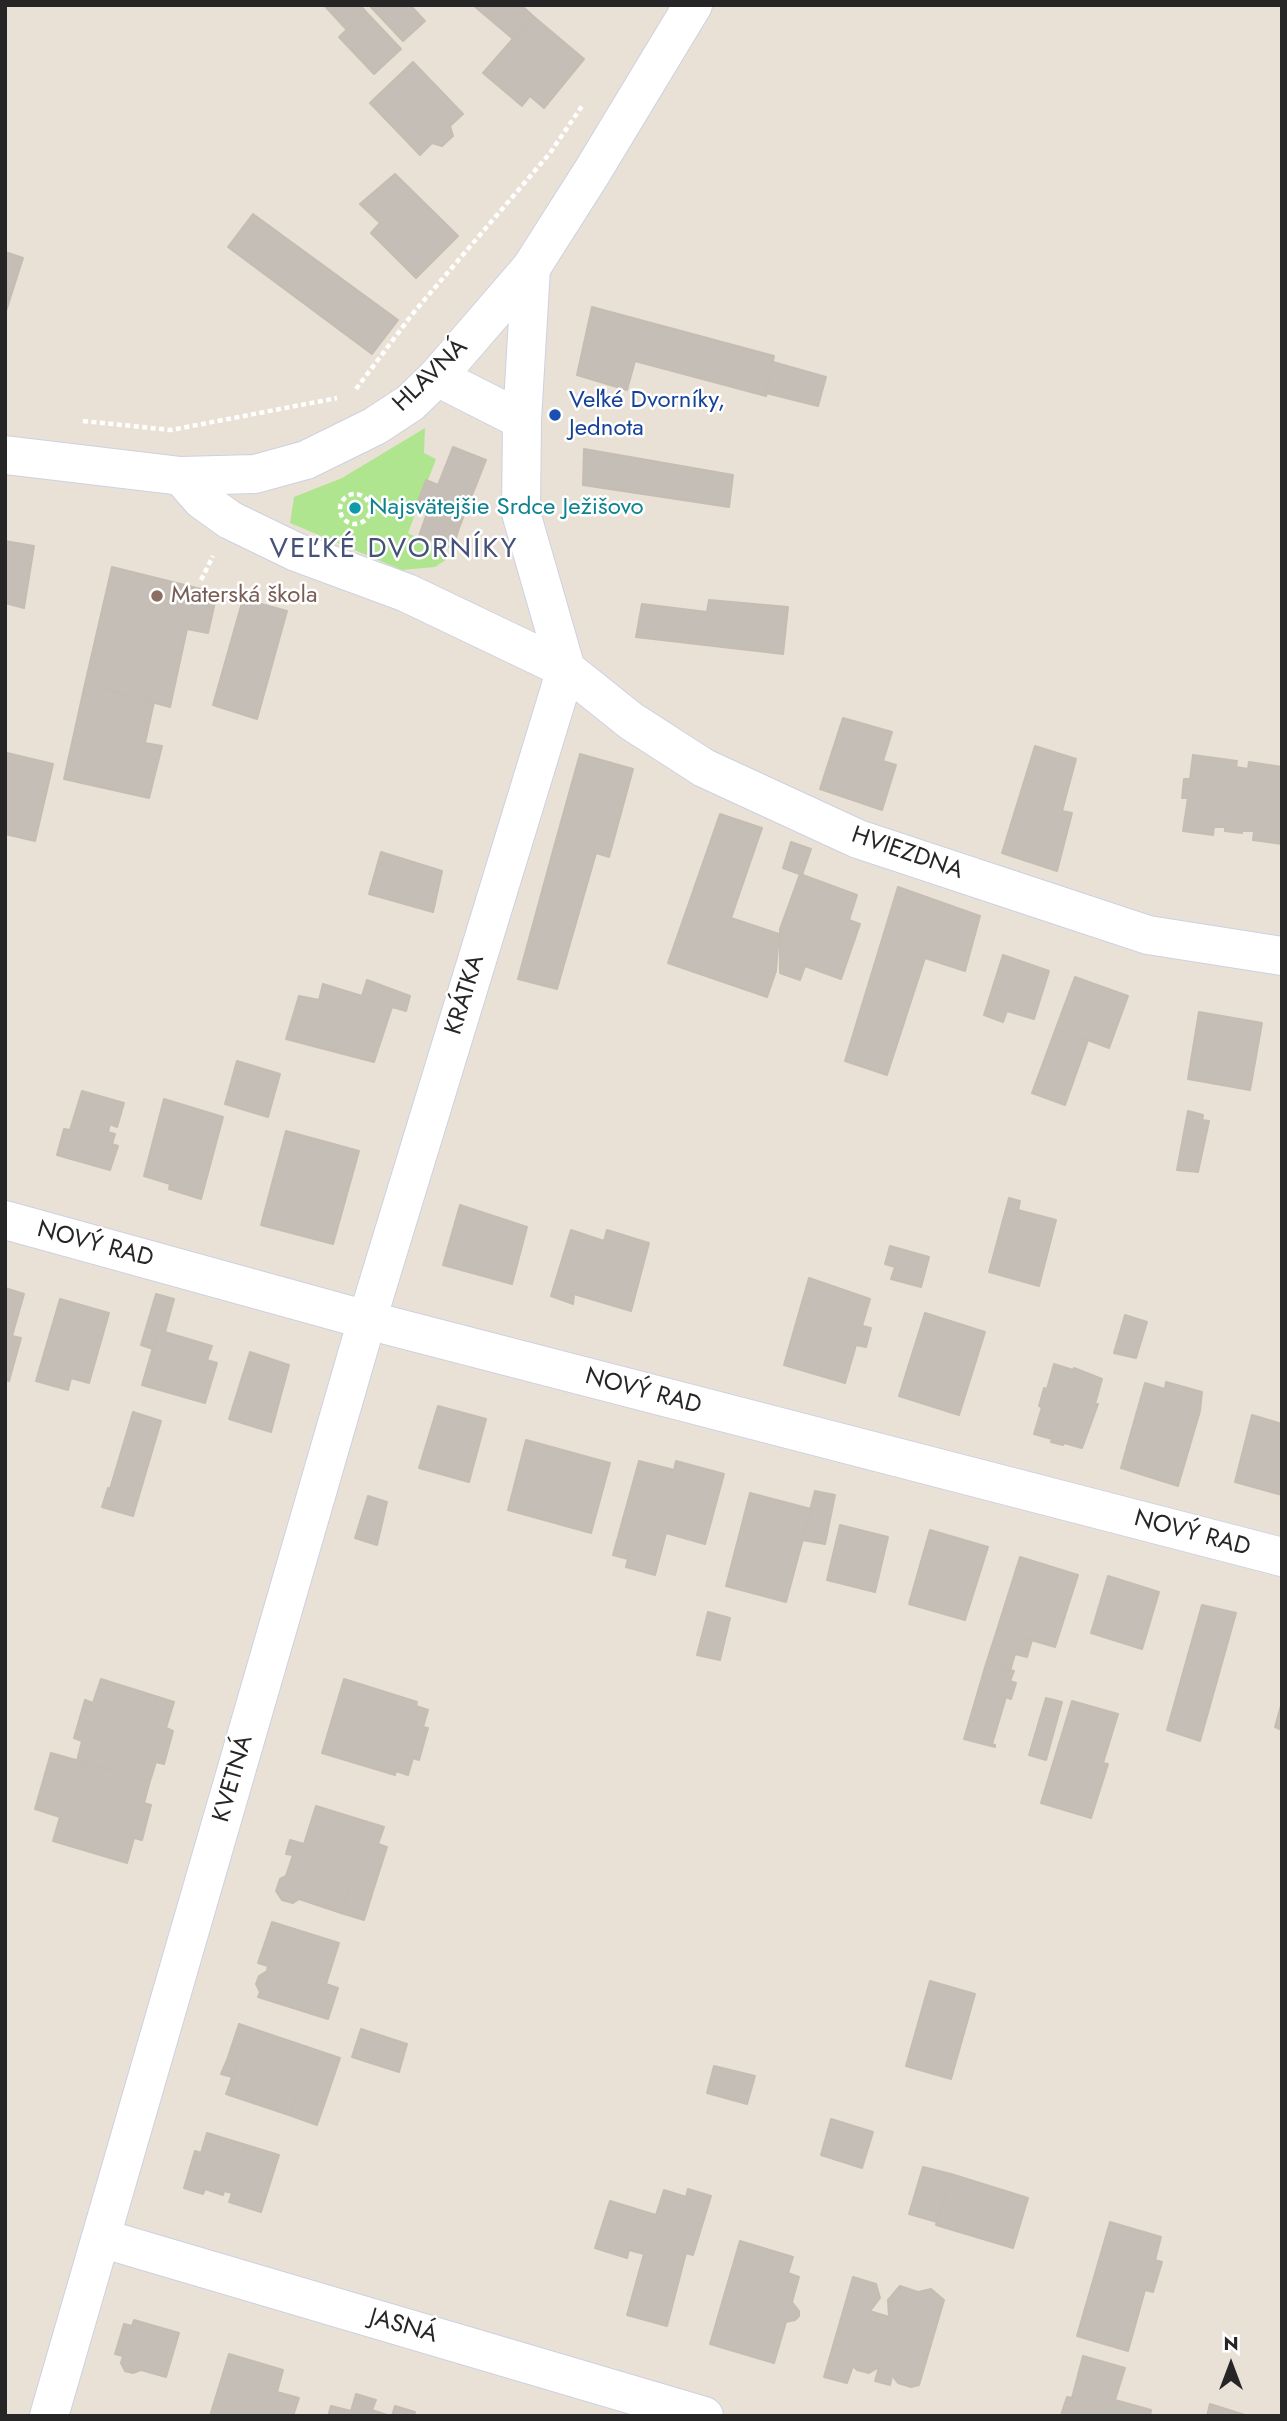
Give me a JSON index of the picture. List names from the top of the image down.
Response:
{
  "streets": {
    "street": [
      "HLAVNÁ",
      "HVIEZDNA",
      "KRÁTKA",
      "NOVÝ RAD",
      "KVETNÁ",
      "JASNÁ"
    ]
  },
  "crossings": [
    ["HLAVNÁ", "HVIEZDNA"],
    ["HVIEZDNA", "KRÁTKA"],
    ["KRÁTKA", "NOVÝ RAD"],
    ["KRÁTKA", "KVETNÁ"],
    ["NOVÝ RAD", "KVETNÁ"],
    ["KVETNÁ", "JASNÁ"]
  ],
  "districts": ["VEĽKÉ DVORNÍKY"],
  "places": ["Veľké Dvorníky, Jednota", "Najsvätejšie Srdce Ježišovo", "Materská škola"],
  "north": "top"
}
